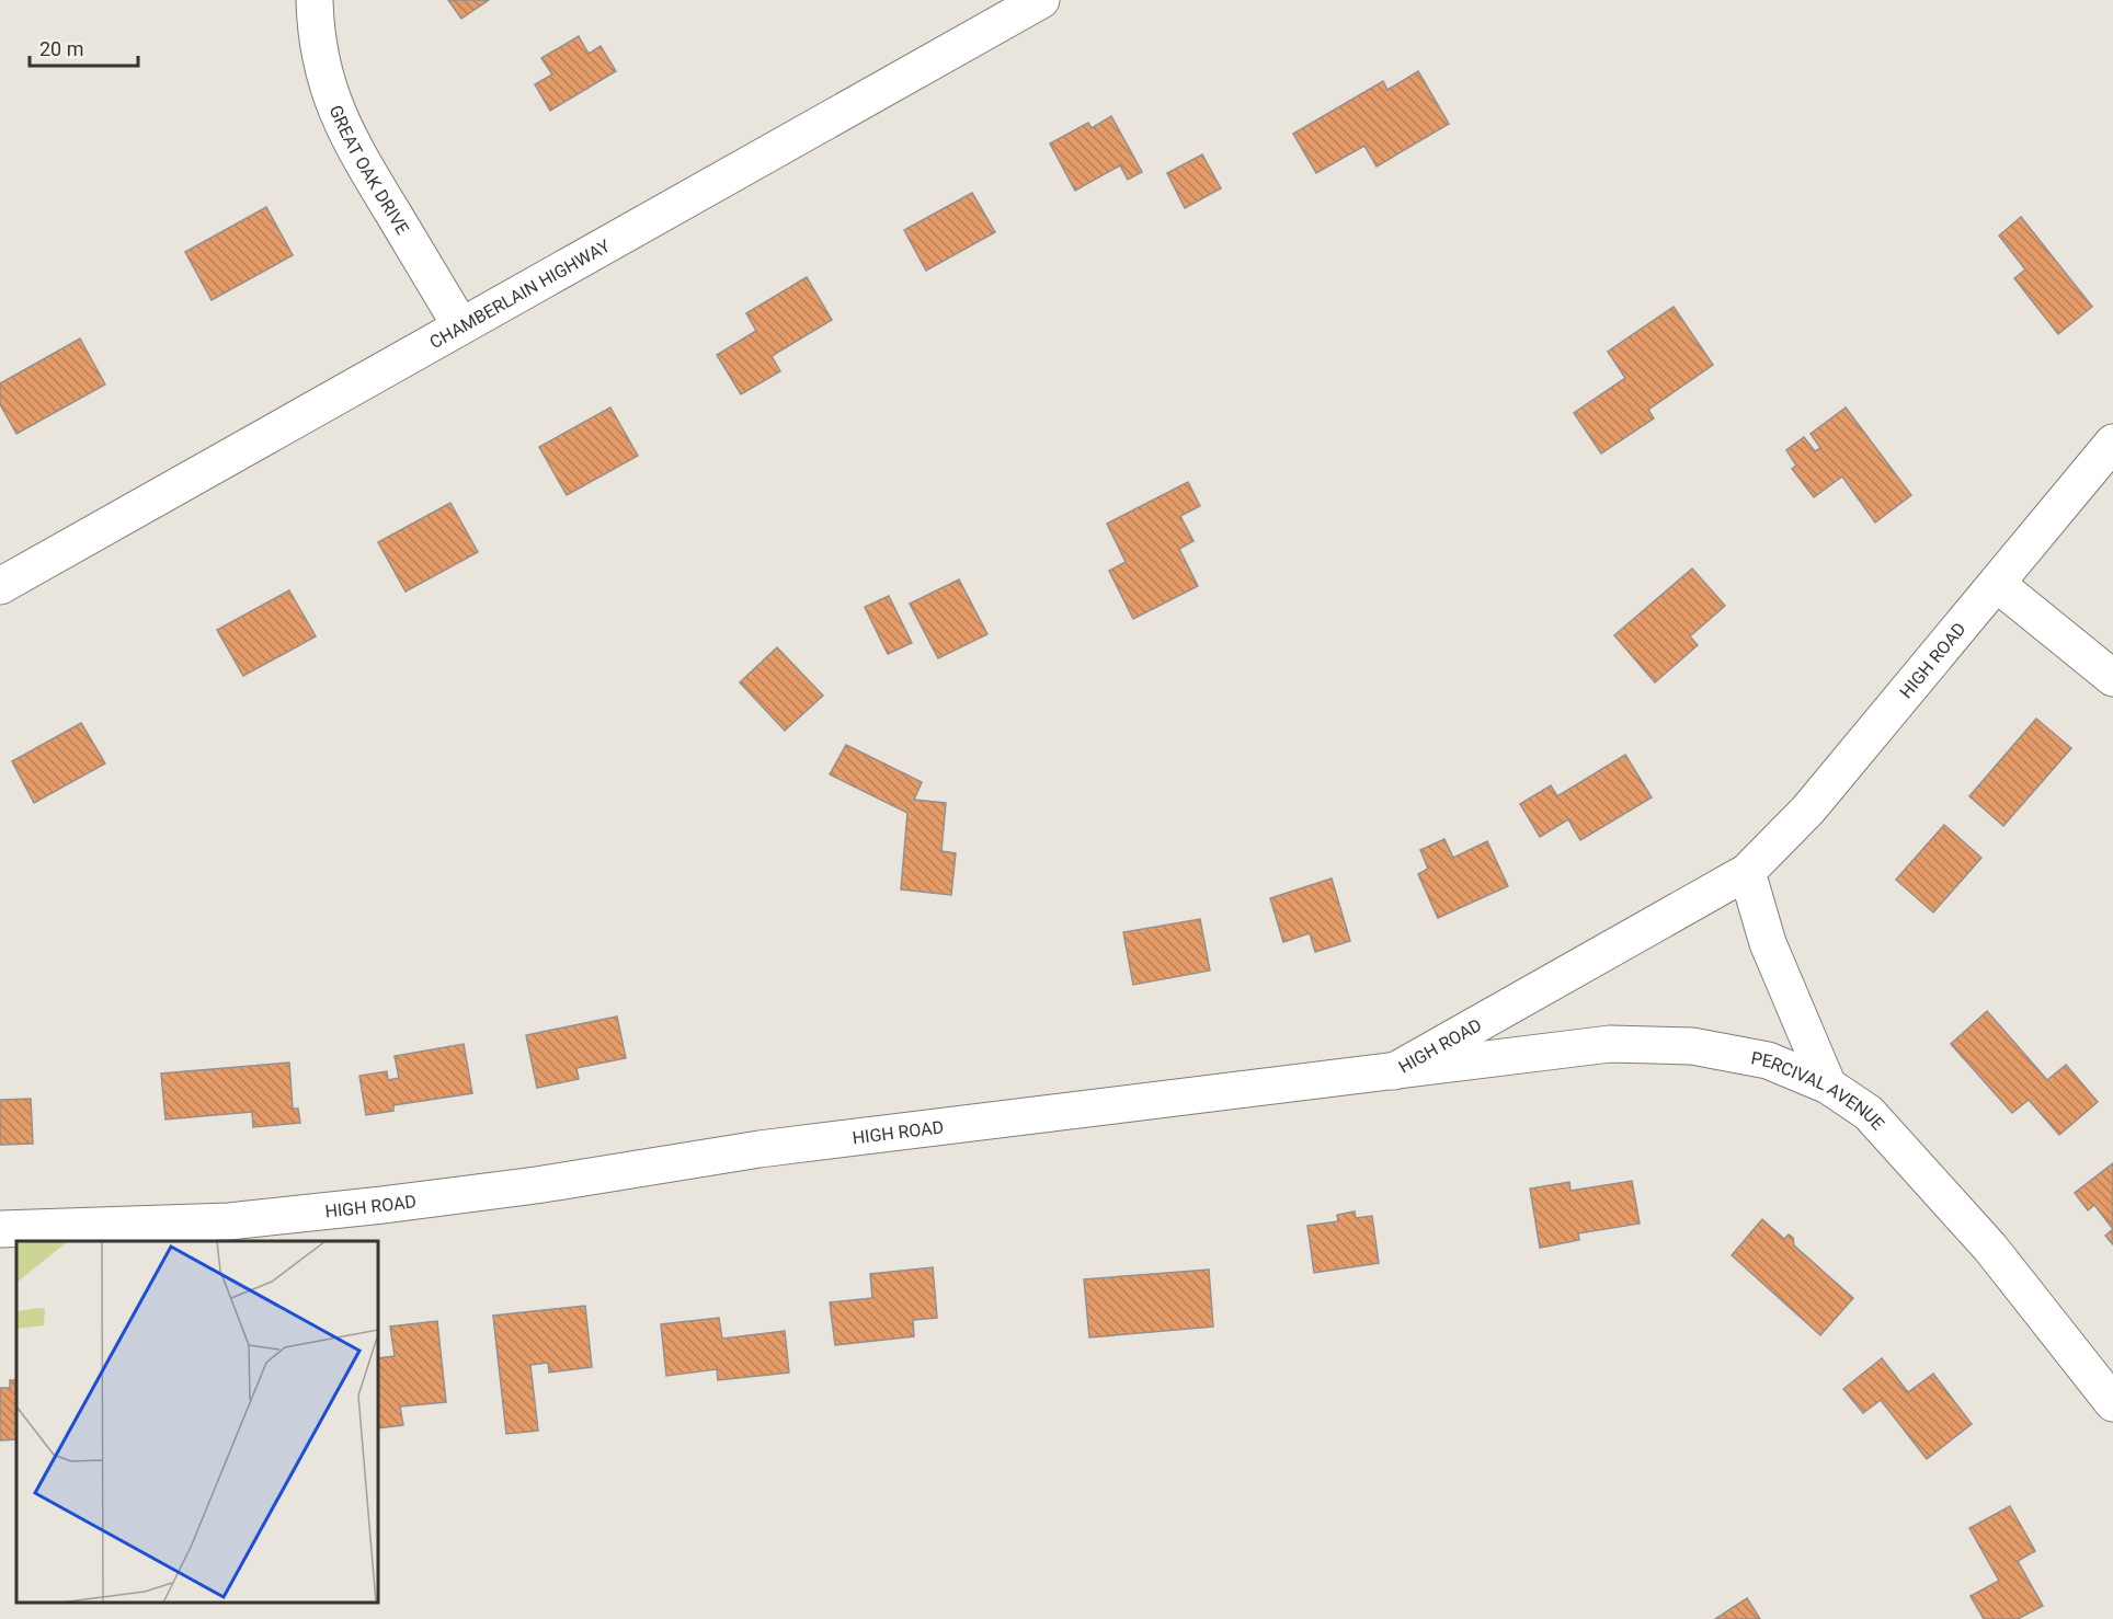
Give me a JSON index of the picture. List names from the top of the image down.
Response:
{
  "streets": {
    "main road": [
      "GREAT OAK DRIVE",
      "CHAMBERLAIN HIGHWAY",
      "HIGH ROAD",
      "PERCIVAL AVENUE"
    ]
  },
  "crossings": [
    ["GREAT OAK DRIVE", "CHAMBERLAIN HIGHWAY"],
    ["HIGH ROAD", "PERCIVAL AVENUE"]
  ],
  "scale_bar": "20 m"
}
